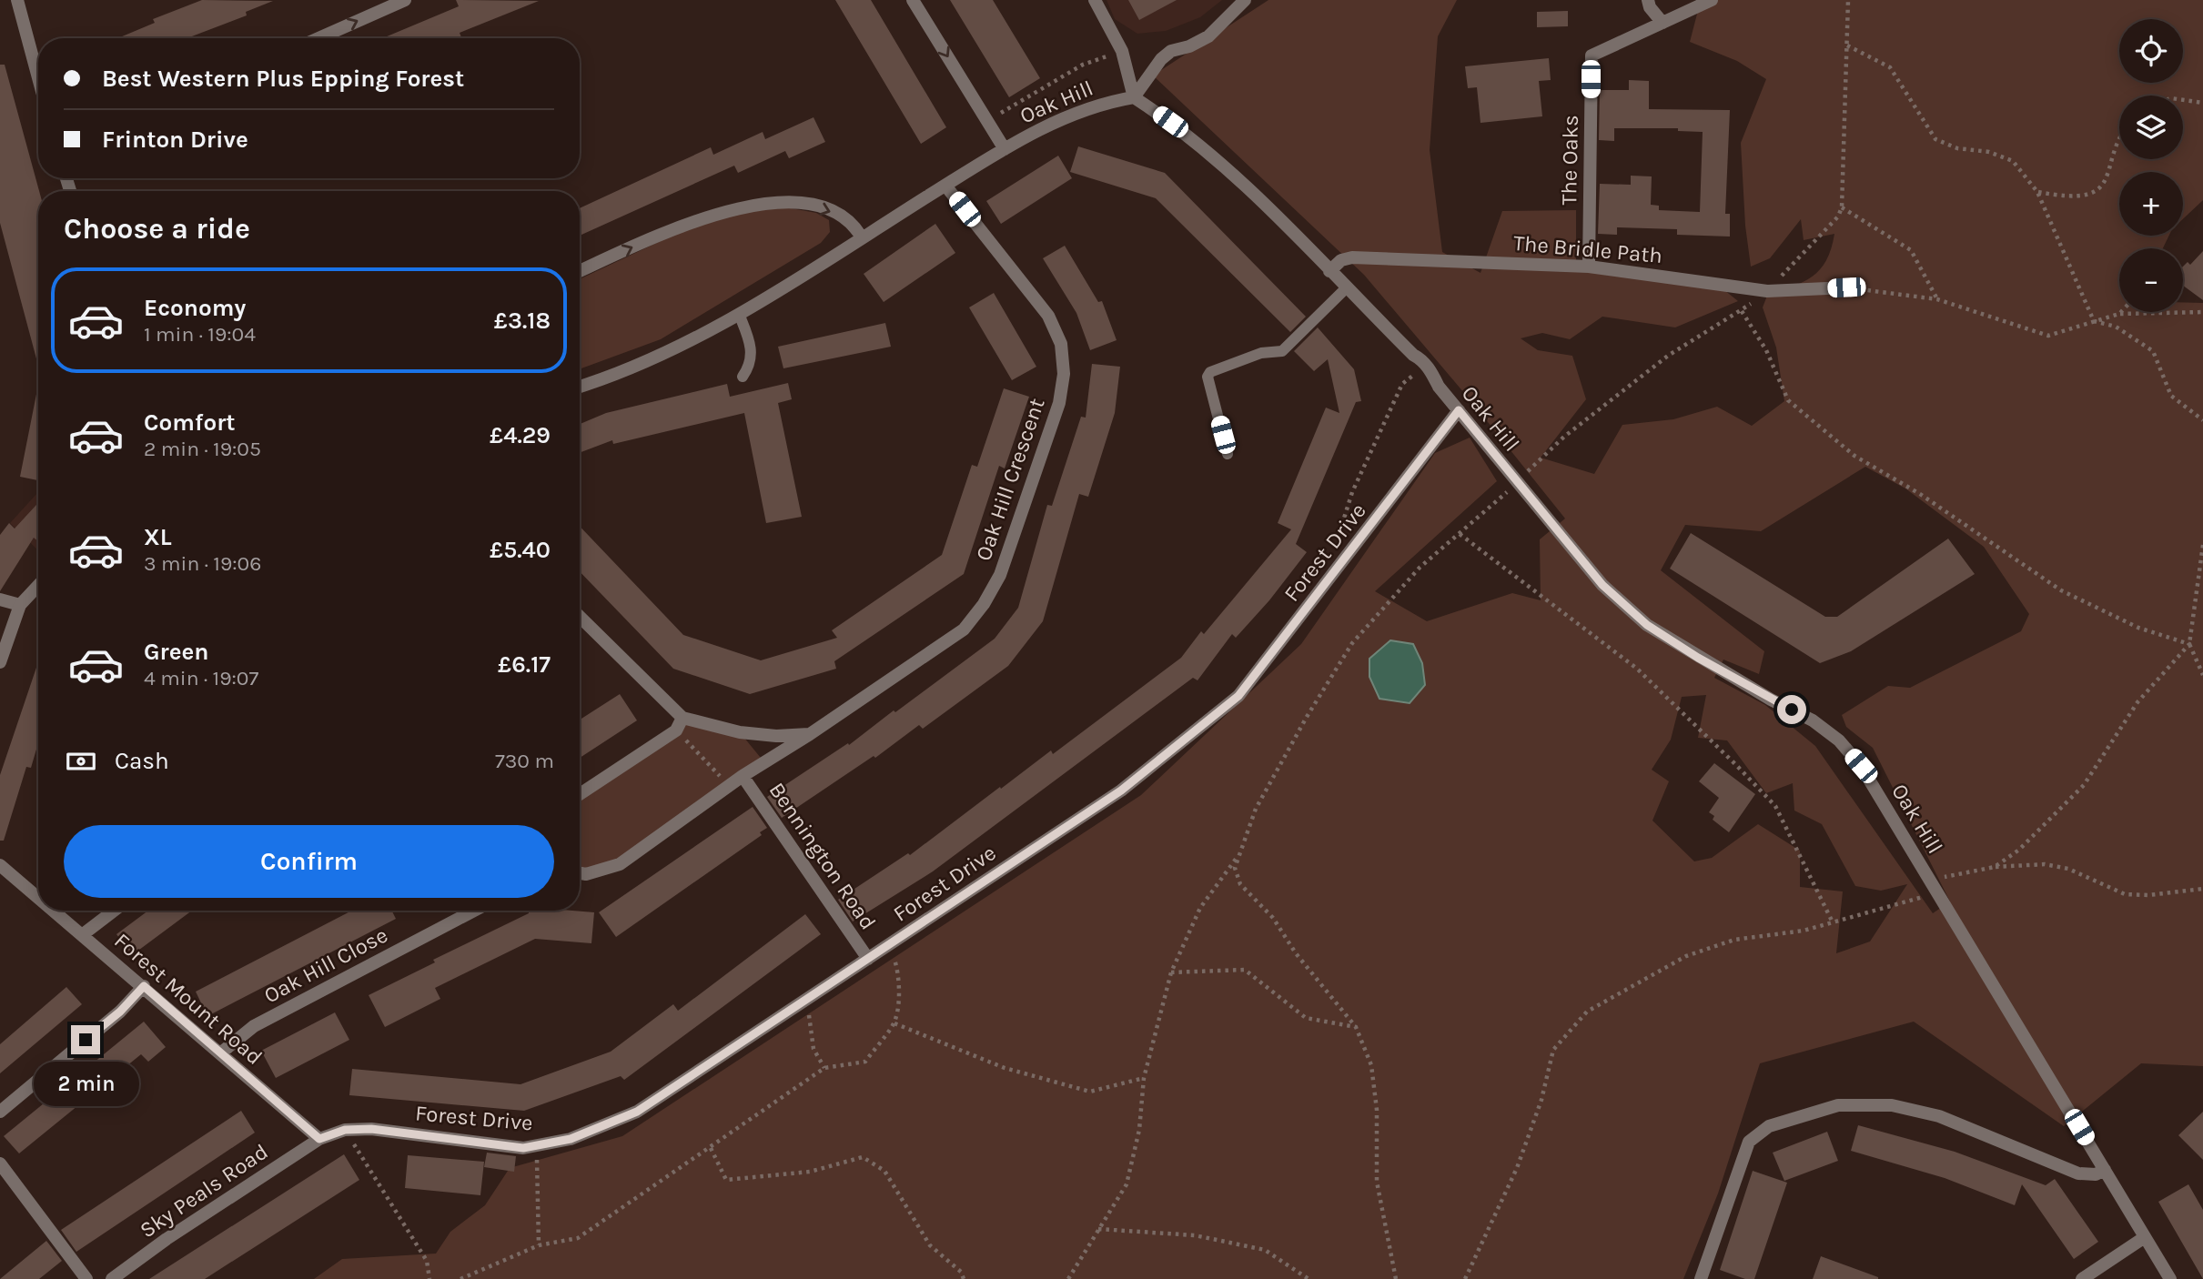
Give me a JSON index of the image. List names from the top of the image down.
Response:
{
  "streets": {
    "street": [
      "Oak Hill",
      "The Oaks",
      "The Bridle Path",
      "Oak Hill Crescent",
      "Forest Drive",
      "Bennington Road",
      "Oak Hill Close",
      "Forest Mount Road",
      "Sky Peals Road"
    ]
  },
  "crossings": [
    ["Oak Hill", "The Bridle Path"],
    ["Oak Hill", "Oak Hill Crescent"],
    ["Oak Hill", "Forest Drive"],
    ["The Oaks", "The Bridle Path"],
    ["Oak Hill Crescent", "Bennington Road"],
    ["Forest Drive", "Bennington Road"],
    ["Forest Drive", "Forest Mount Road"],
    ["Forest Drive", "Sky Peals Road"],
    ["Oak Hill Close", "Forest Mount Road"],
    ["Forest Mount Road", "Sky Peals Road"]
  ],
  "page": {
    "map_buttons": ["+", "−"],
    "banner": ["Best Western Plus Epping Forest", "Frinton Drive"],
    "heading": "Choose a ride",
    "list": [
      {
        "name": "Economy",
        "note": "1 min · 19:04",
        "value": "£3.18"
      },
      {
        "name": "Comfort",
        "note": "2 min · 19:05",
        "value": "£4.29"
      },
      {
        "name": "XL",
        "note": "3 min · 19:06",
        "value": "£5.40"
      },
      {
        "name": "Green",
        "note": "4 min · 19:07",
        "value": "£6.17"
      }
    ],
    "pay": ["Cash", "730 m"],
    "buttons": "Confirm",
    "bubble": "2 min"
  }
}
